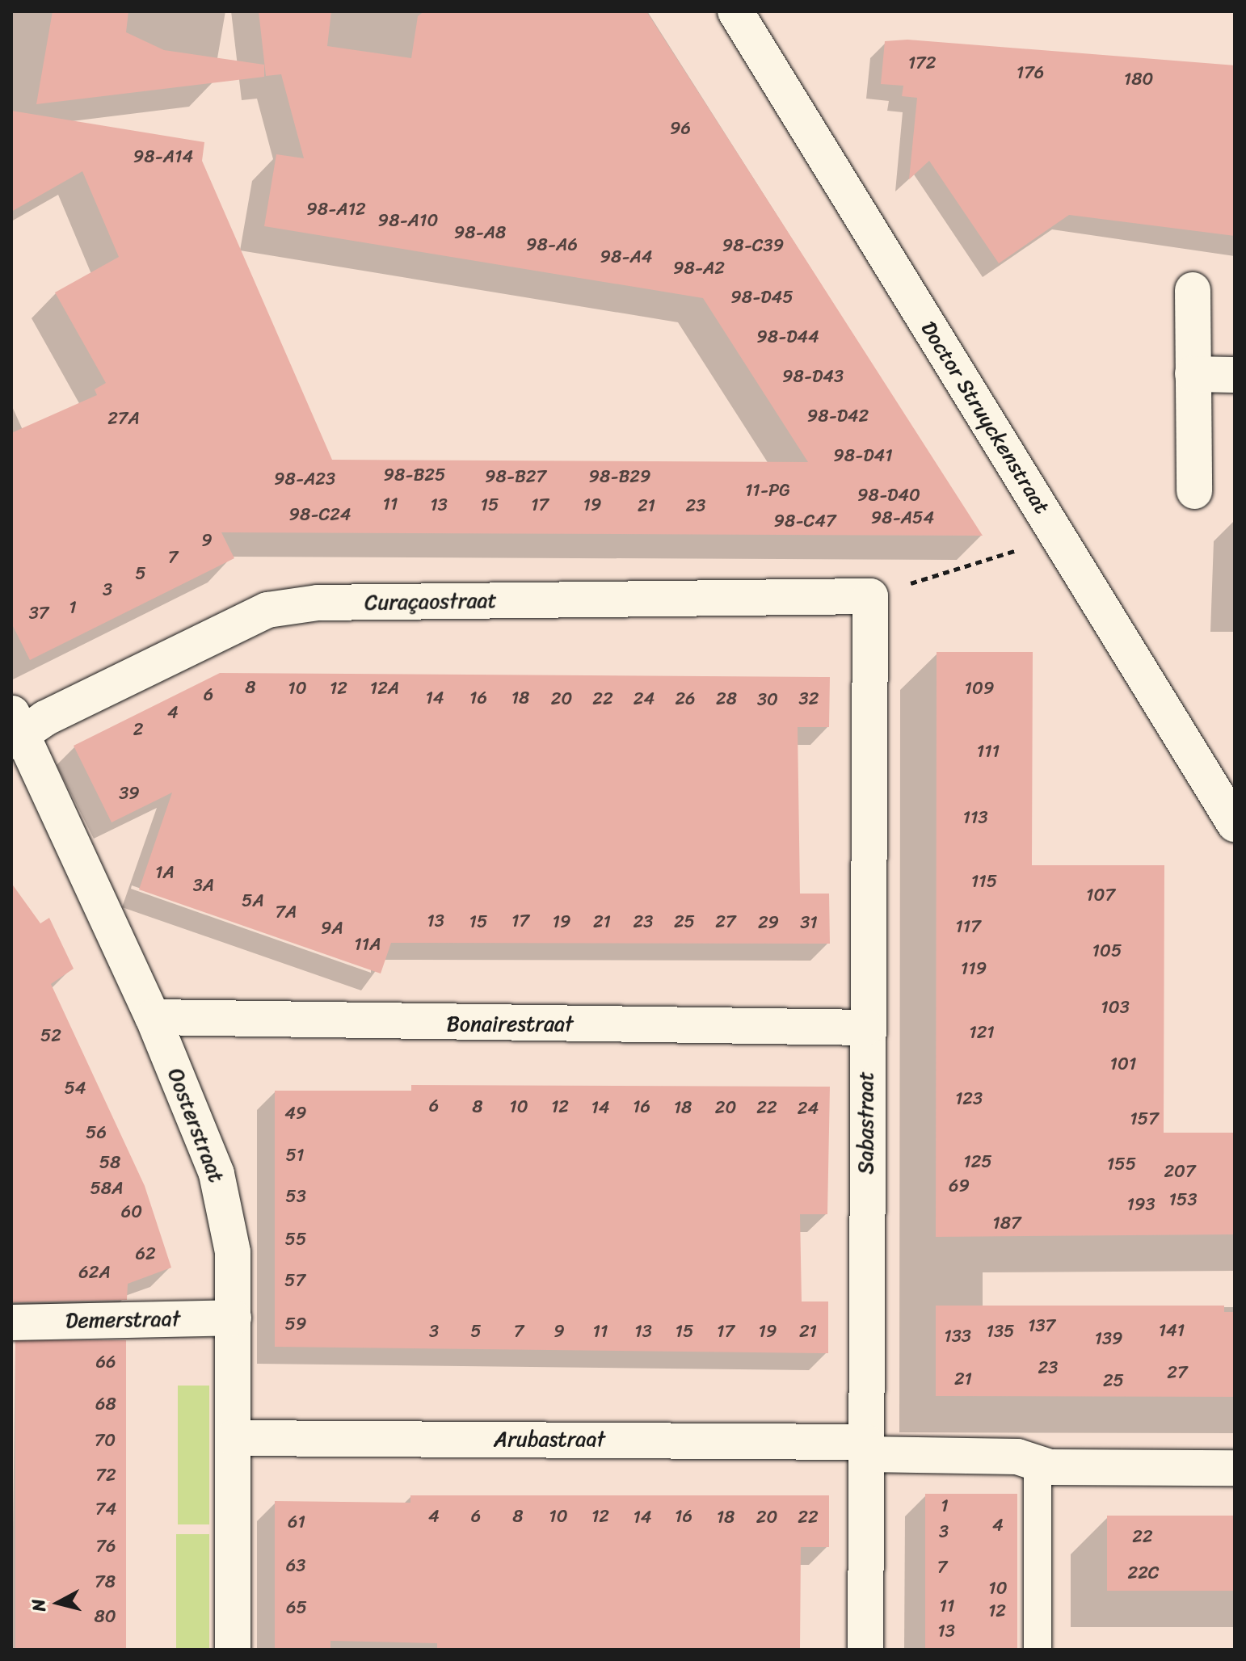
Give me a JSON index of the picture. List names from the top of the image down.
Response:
{
  "streets": {
    "street": [
      "Doctor Struyckenstraat",
      "Curaçaostraat",
      "Bonairestraat",
      "Sabastraat",
      "Oosterstraat",
      "Demerstraat",
      "Arubastraat"
    ]
  },
  "crossings": [
    ["Curaçaostraat", "Sabastraat"],
    ["Curaçaostraat", "Oosterstraat"],
    ["Bonairestraat", "Sabastraat"],
    ["Bonairestraat", "Oosterstraat"],
    ["Sabastraat", "Arubastraat"],
    ["Oosterstraat", "Demerstraat"],
    ["Oosterstraat", "Arubastraat"]
  ],
  "house_numbers": [
    "172",
    "176",
    "180",
    "96",
    "98-A14",
    "98-A12",
    "98-A10",
    "98-A8",
    "98-A6",
    "98-C39",
    "98-A4",
    "98-A2",
    "98-D45",
    "98-D44",
    "98-D43",
    "98-D42",
    "27A",
    "98-D41",
    "98-B25",
    "98-B27",
    "98-B29",
    "98-A23",
    "11-PG",
    "98-D40",
    "11",
    "13",
    "15",
    "17",
    "19",
    "21",
    "23",
    "98-C24",
    "98-A54",
    "98-C47",
    "9",
    "7",
    "5",
    "3",
    "1",
    "37",
    "8",
    "10",
    "12",
    "12A",
    "109",
    "6",
    "14",
    "16",
    "18",
    "20",
    "22",
    "24",
    "26",
    "28",
    "32",
    "30",
    "4",
    "2",
    "111",
    "39",
    "113",
    "1A",
    "115",
    "3A",
    "107",
    "5A",
    "7A",
    "13",
    "17",
    "15",
    "19",
    "21",
    "23",
    "25",
    "27",
    "29",
    "31",
    "117",
    "9A",
    "11A",
    "105",
    "119",
    "103",
    "121",
    "52",
    "101",
    "54",
    "123",
    "6",
    "8",
    "10",
    "12",
    "16",
    "14",
    "18",
    "20",
    "22",
    "24",
    "49",
    "157",
    "56",
    "51",
    "125",
    "58",
    "155",
    "207",
    "69",
    "58A",
    "53",
    "153",
    "193",
    "60",
    "187",
    "55",
    "62",
    "62A",
    "57",
    "59",
    "137",
    "141",
    "3",
    "5",
    "7",
    "9",
    "11",
    "13",
    "15",
    "17",
    "19",
    "21",
    "135",
    "133",
    "139",
    "66",
    "23",
    "27",
    "21",
    "25",
    "68",
    "70",
    "72",
    "1",
    "74",
    "4",
    "6",
    "8",
    "10",
    "12",
    "16",
    "14",
    "18",
    "20",
    "22",
    "61",
    "4",
    "3",
    "22",
    "76",
    "63",
    "7",
    "22C",
    "78",
    "10",
    "11",
    "65",
    "12",
    "80",
    "13"
  ],
  "north": "left"
}
